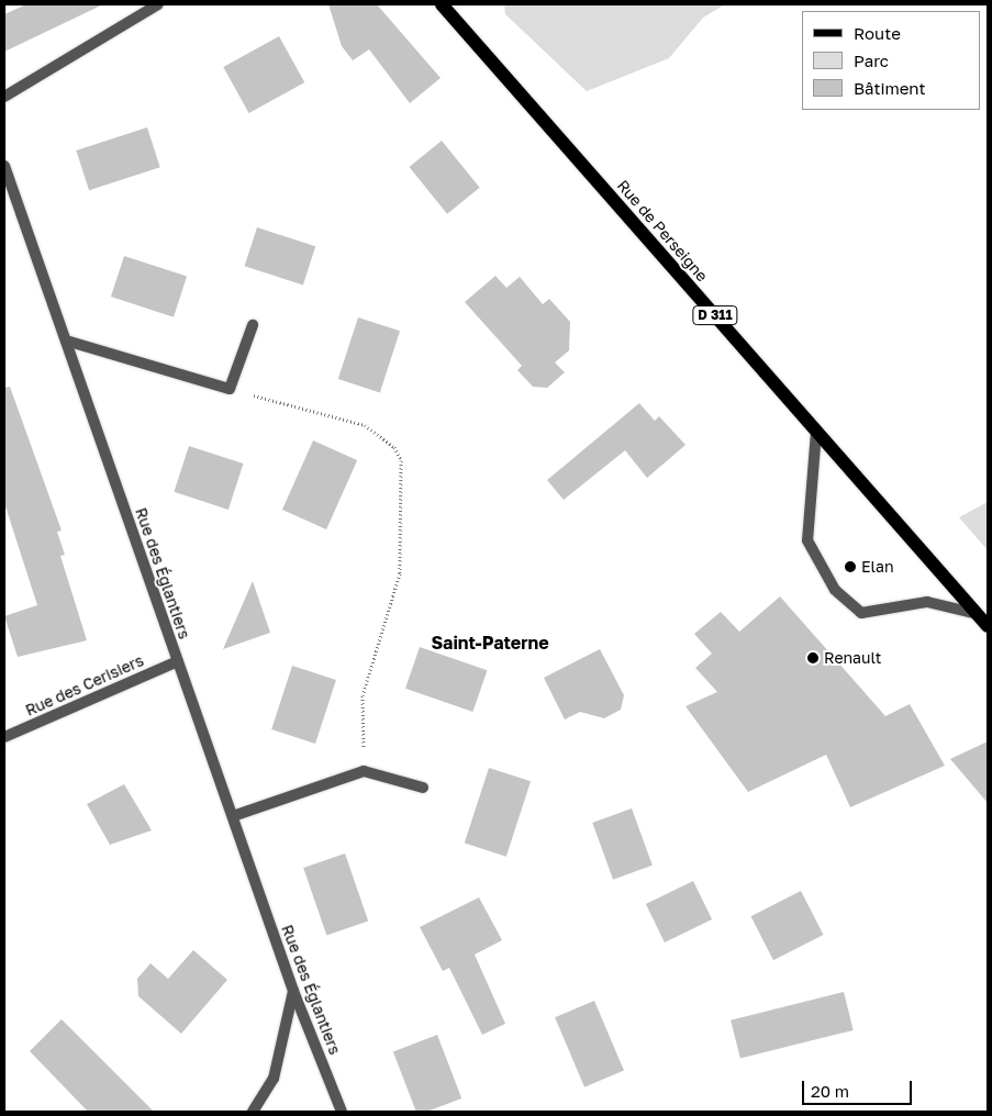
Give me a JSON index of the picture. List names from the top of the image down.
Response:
{
  "streets": {
    "main road": ["Rue de Perseigne", "D 311"],
    "street": ["Rue des Églantiers", "Rue des Cerisiers"]
  },
  "crossings": [
    ["Rue des Églantiers", "Rue des Cerisiers"]
  ],
  "districts": ["Saint-Paterne"],
  "places": ["Elan", "Renault"],
  "legend": ["Route", "Parc", "Bâtiment"],
  "scale_bar": "20 m"
}
